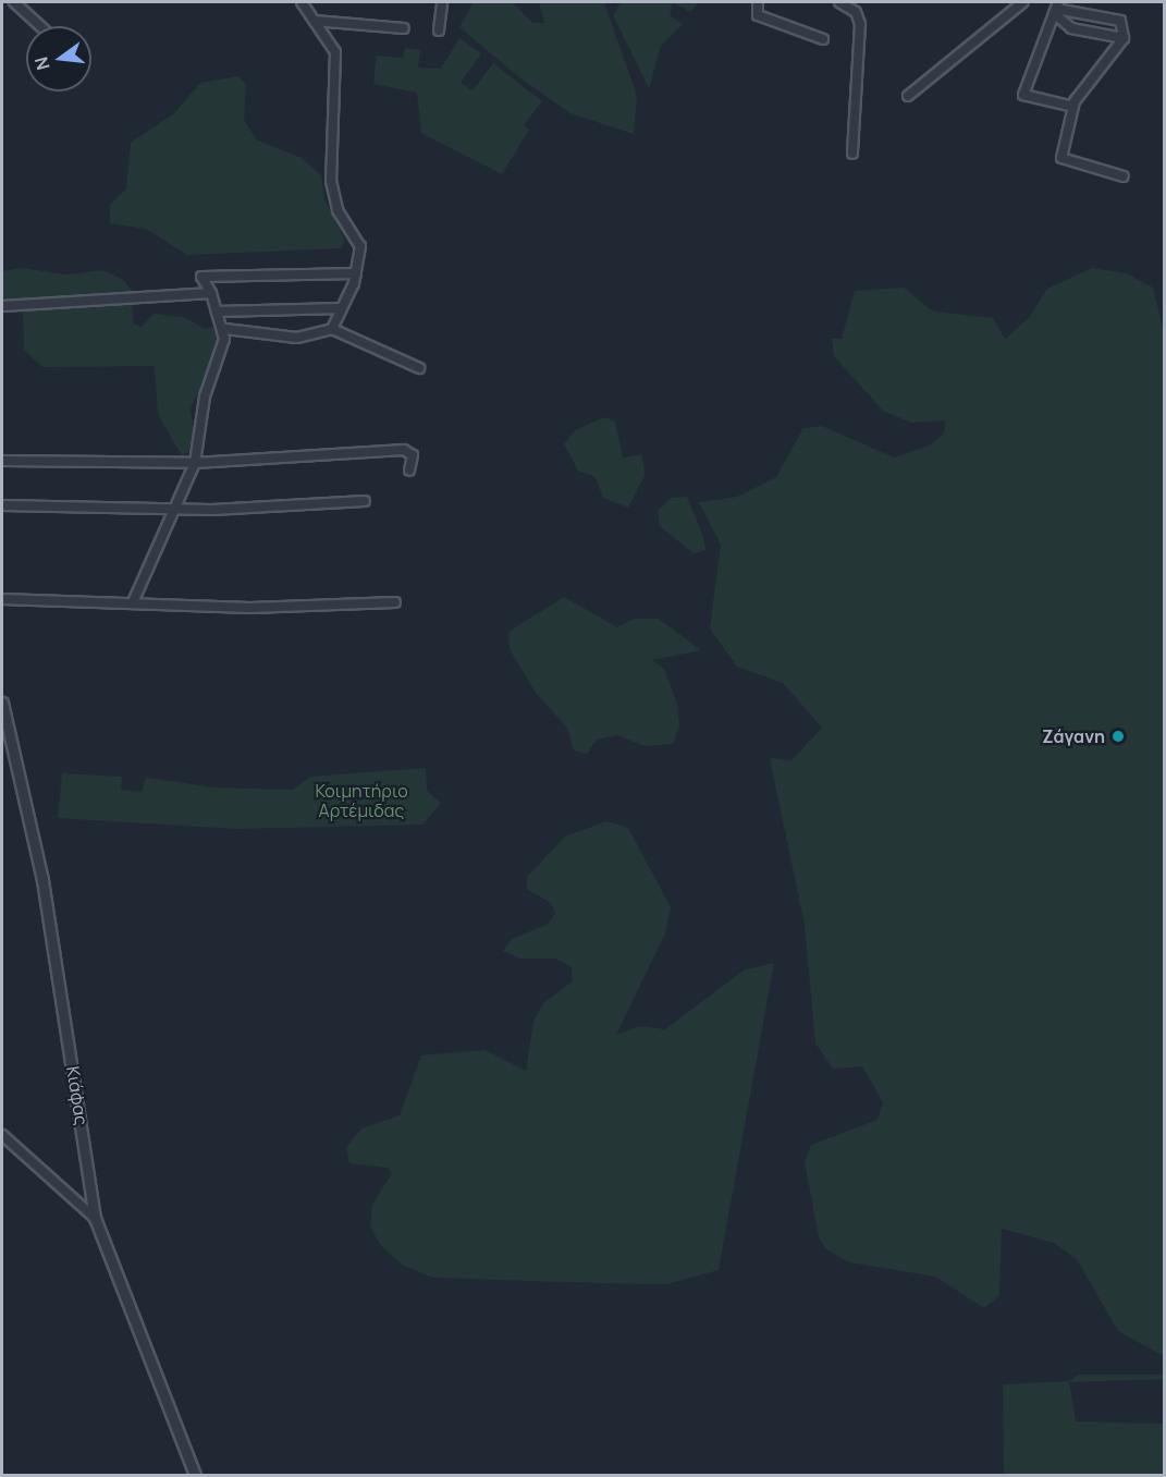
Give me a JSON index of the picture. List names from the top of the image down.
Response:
{
  "streets": {
    "street": ["Κιάφας"]
  },
  "parks": ["Κοιμητήριο Αρτέμιδας"],
  "places": ["Ζάγανη"],
  "north": "left"
}
